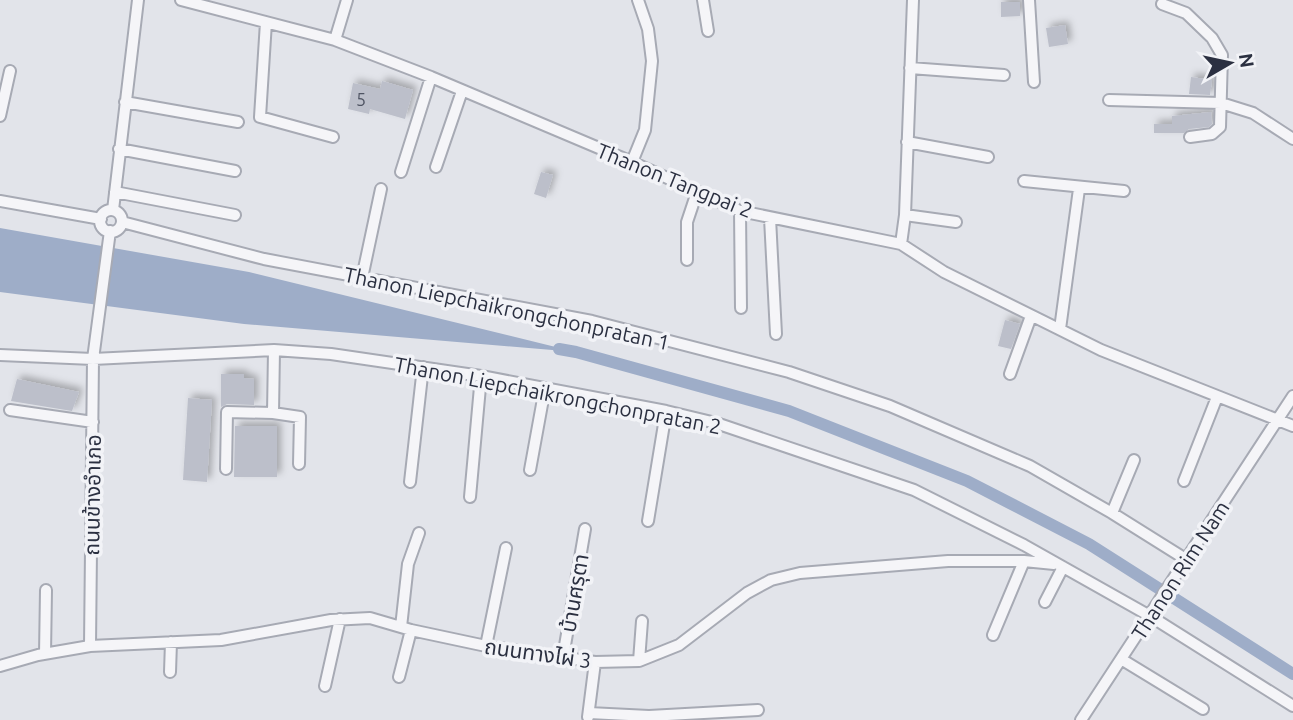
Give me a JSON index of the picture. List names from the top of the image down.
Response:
{
  "streets": {
    "street": [
      "Thanon Tangpai 2",
      "Thanon Liepchaikrongchonpratan 1",
      "Thanon Liepchaikrongchonpratan 2",
      "ถนนข้างอำเภอ",
      "Thanon Rim Nam",
      "บ้านศรุตา",
      "ถนนทางไผ่ 3"
    ]
  },
  "crossings": [
    ["Thanon Tangpai 2", "Thanon Rim Nam"],
    ["Thanon Liepchaikrongchonpratan 1", "ถนนข้างอำเภอ"],
    ["Thanon Liepchaikrongchonpratan 1", "Thanon Rim Nam"],
    ["Thanon Liepchaikrongchonpratan 2", "ถนนข้างอำเภอ"],
    ["Thanon Liepchaikrongchonpratan 2", "Thanon Rim Nam"],
    ["Thanon Liepchaikrongchonpratan 2", "ถนนทางไผ่ 3"],
    ["ถนนข้างอำเภอ", "ถนนทางไผ่ 3"],
    ["บ้านศรุตา", "ถนนทางไผ่ 3"]
  ],
  "house_numbers": ["5"],
  "north": "right"
}
